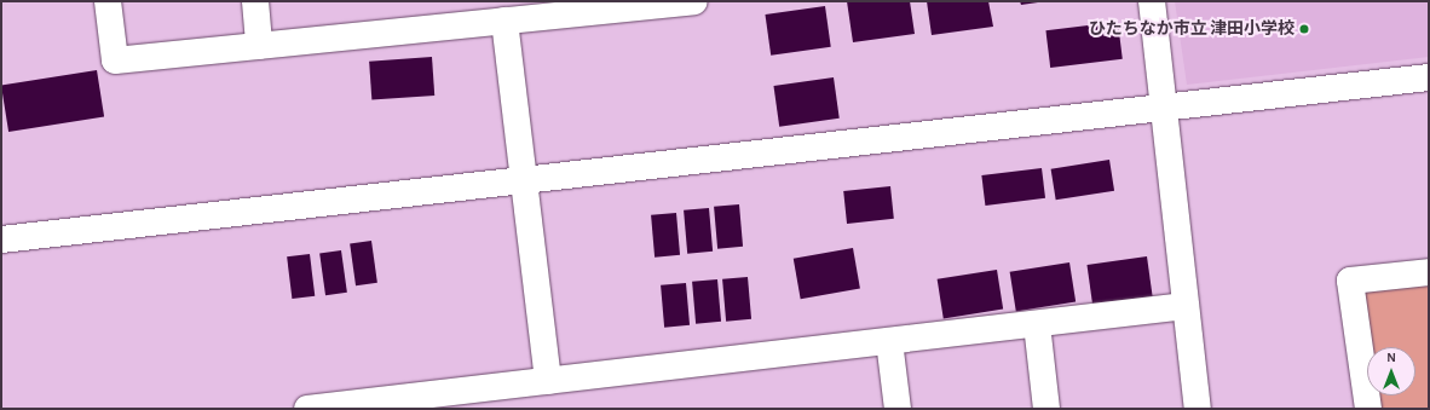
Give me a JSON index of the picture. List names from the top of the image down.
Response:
{
  "places": ["ひたちなか市立 津田小学校"],
  "north": "top"
}
